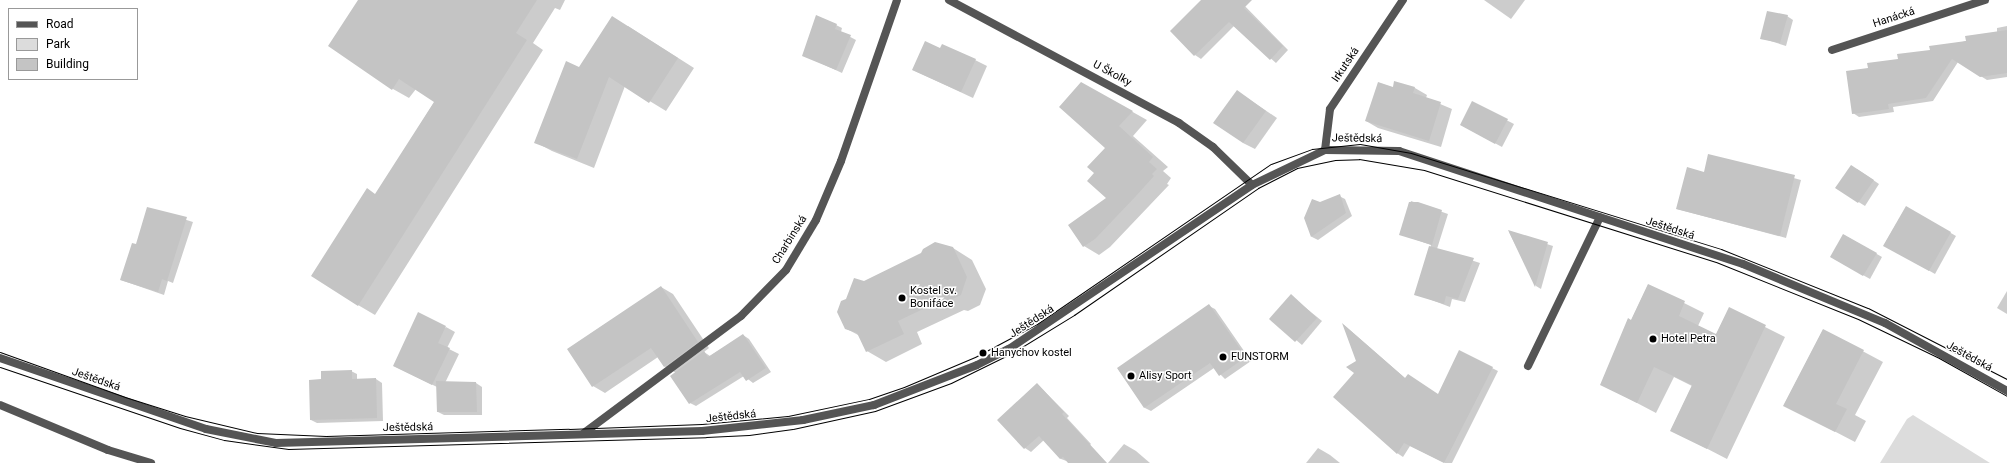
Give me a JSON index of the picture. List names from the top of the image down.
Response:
{
  "streets": {
    "street": [
      "Hanácká",
      "Irkutská",
      "U Školky",
      "Ještědská",
      "Charbinská"
    ]
  },
  "crossings": [
    ["Irkutská", "Ještědská"],
    ["U Školky", "Ještědská"],
    ["Ještědská", "Charbinská"]
  ],
  "places": [
    "Kostel sv. Bonifáce",
    "Hotel Petra",
    "Hanychov kostel",
    "FUNSTORM",
    "Alisy Sport"
  ],
  "legend": ["Road", "Park", "Building"]
}
